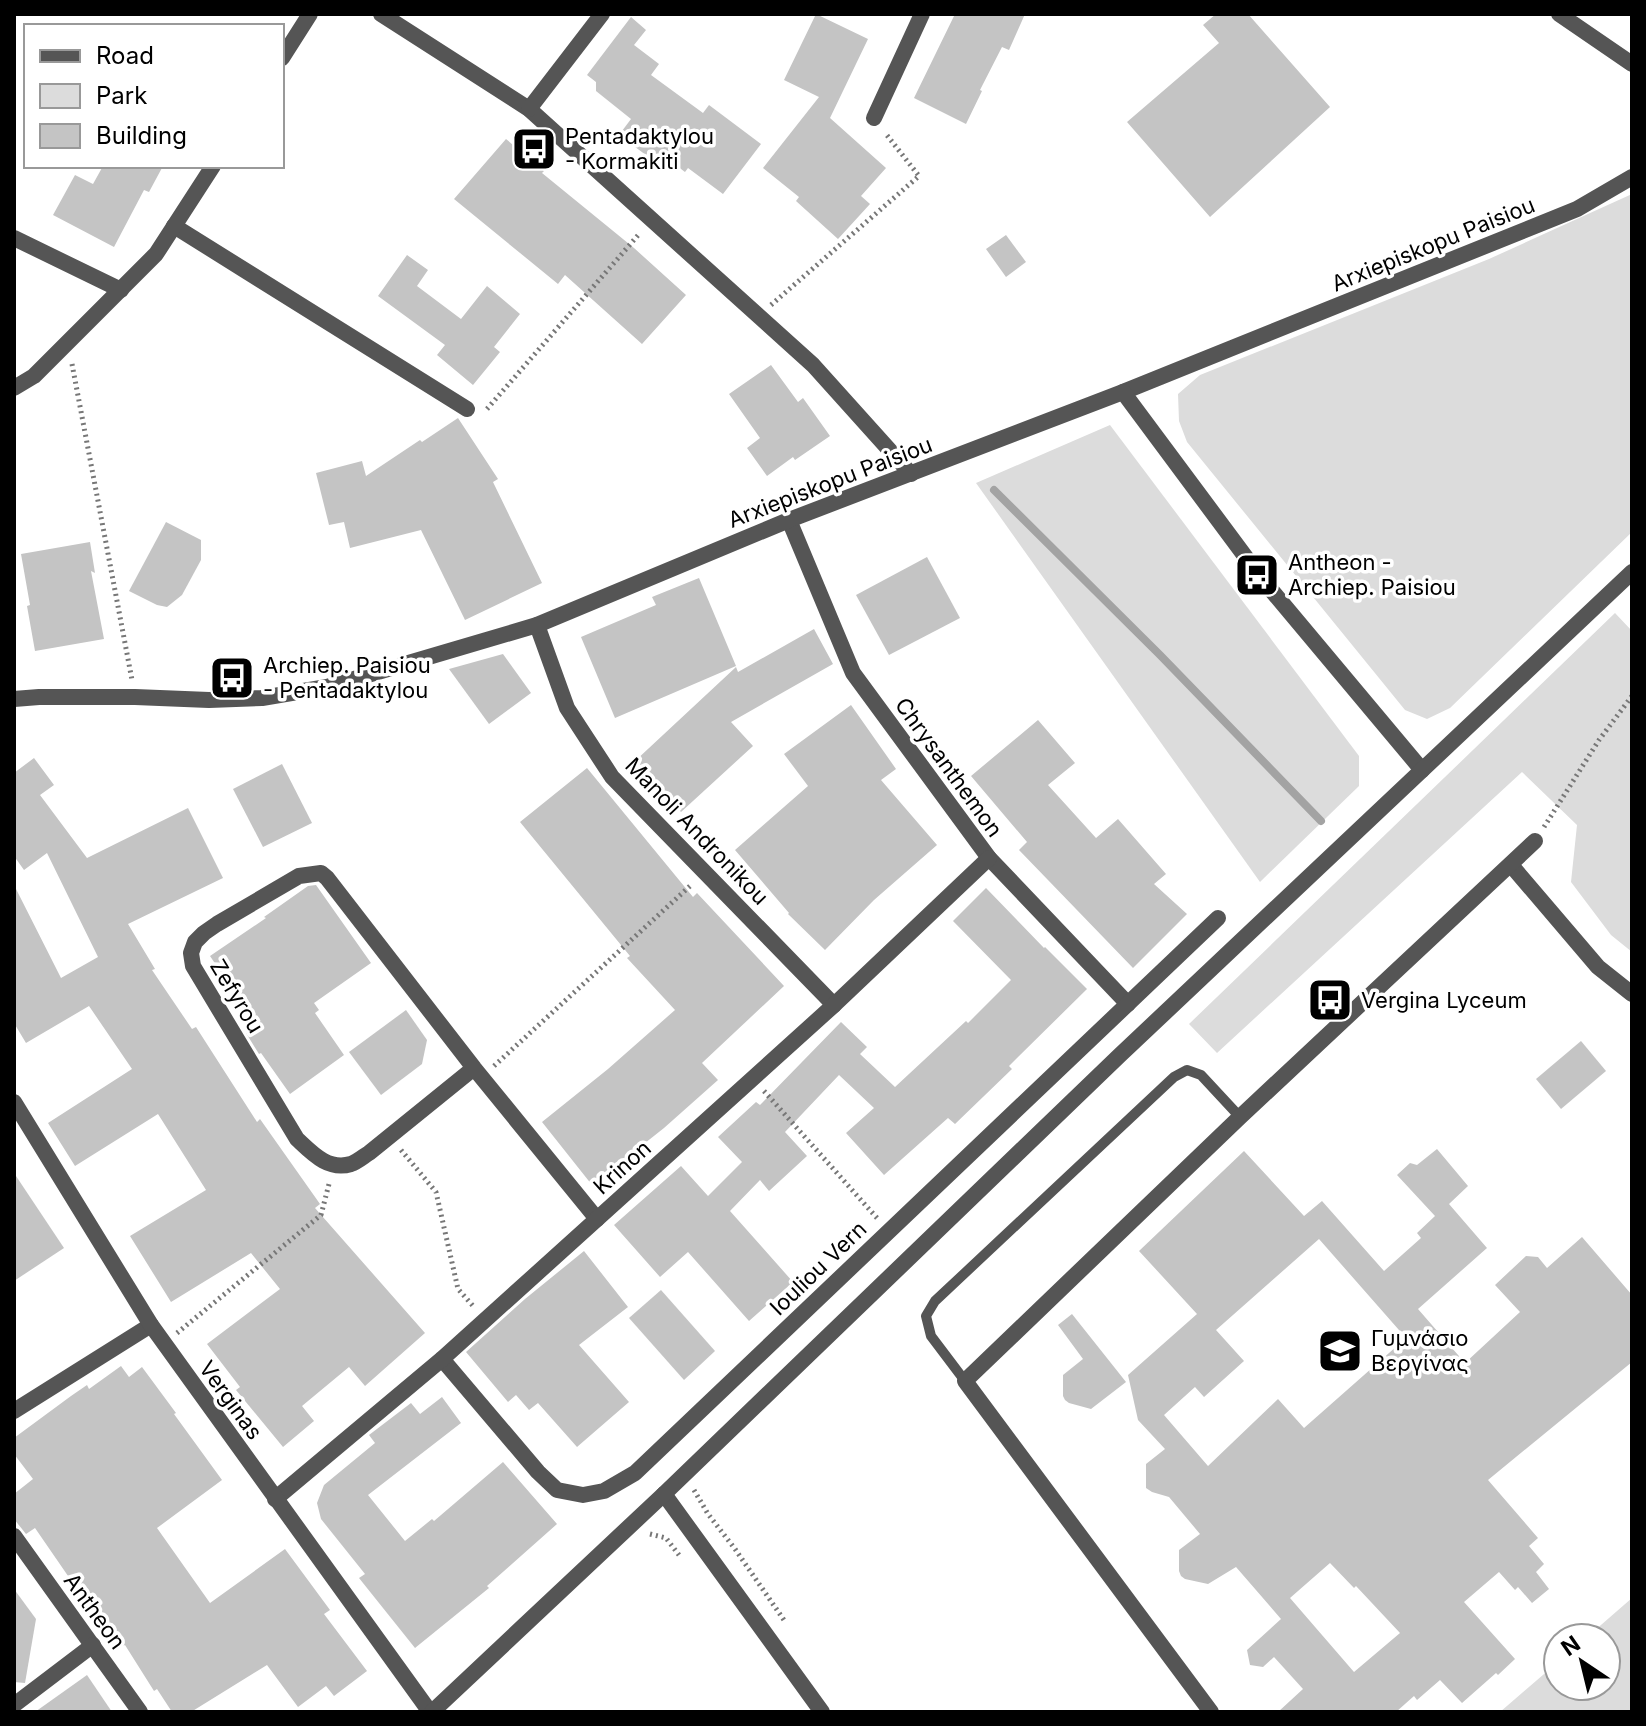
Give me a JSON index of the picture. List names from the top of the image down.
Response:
{
  "streets": {
    "street": [
      "Arxiepiskopu Paisiou",
      "Chrysanthemon",
      "Manoli Andronikou",
      "Zefyrou",
      "Krinon",
      "Iouliou Vern",
      "Verginas",
      "Antheon"
    ]
  },
  "crossings": [
    ["Arxiepiskopu Paisiou", "Chrysanthemon"],
    ["Arxiepiskopu Paisiou", "Manoli Andronikou"],
    ["Chrysanthemon", "Krinon"],
    ["Chrysanthemon", "Iouliou Vern"],
    ["Manoli Andronikou", "Krinon"],
    ["Zefyrou", "Krinon"],
    ["Krinon", "Iouliou Vern"],
    ["Krinon", "Verginas"]
  ],
  "places": {
    "bus stop": [
      "Pentadaktylou - Kormakiti",
      "Antheon - Archiep. Paisiou",
      "Archiep. Paisiou - Pentadaktylou",
      "Vergina Lyceum"
    ],
    "school or university": ["Γυμνάσιο Βεργίνας"]
  },
  "legend": ["Road", "Park", "Building"],
  "north": "top left"
}
